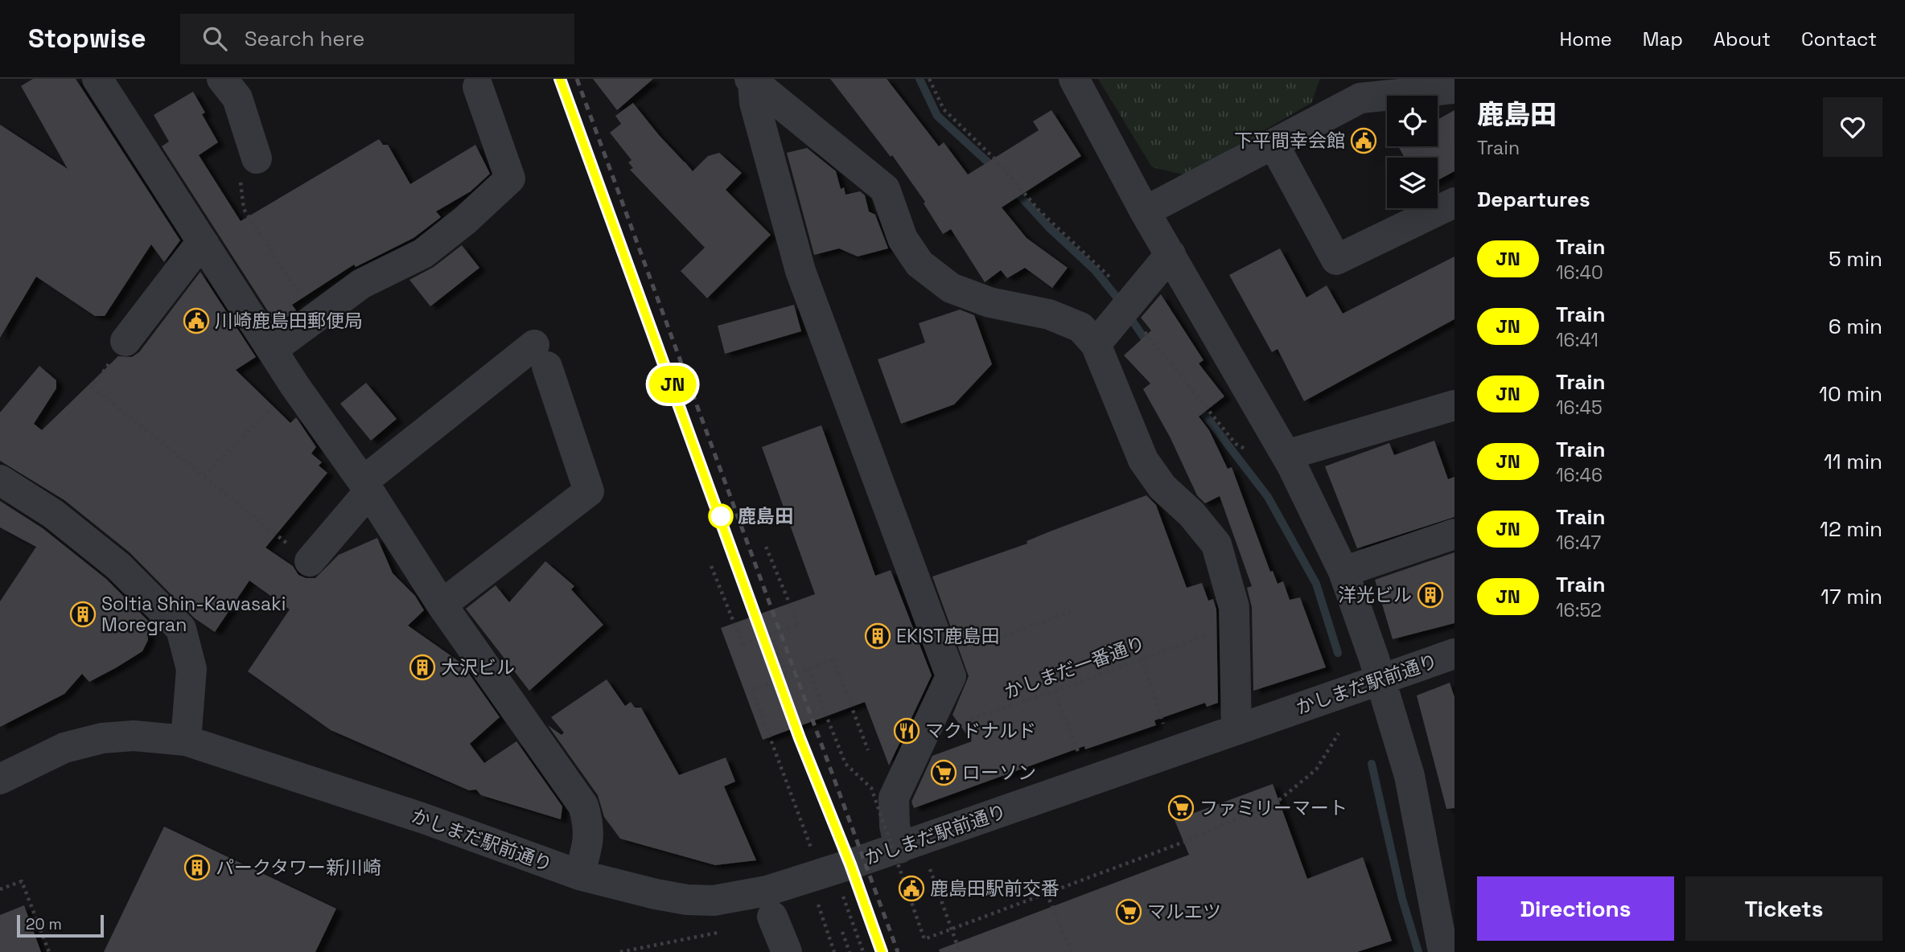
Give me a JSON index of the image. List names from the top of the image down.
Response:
{
  "streets": {
    "street": ["かしまだ駅前通り"],
    "path": ["かしまだ一番通り"]
  },
  "places": {
    "public building": ["下平間幸会館", "川崎鹿島田郵便局", "鹿島田駅前交番"],
    "other": ["鹿島田"],
    "building": [
      "洋光ビル",
      "Soltia Shin-Kawasaki Moregran",
      "EKIST鹿島田",
      "大沢ビル",
      "パークタワー新川崎"
    ],
    "restaurant": ["マクドナルド"],
    "supermarket": ["ローソン", "ファミリーマート", "マルエツ"]
  },
  "scale_bar": "20 m",
  "page": {
    "header": "Stopwise",
    "search": "Search here",
    "nav": [
      "Home",
      "Map",
      "About",
      "Contact"
    ],
    "on_map": "JN",
    "heading": [
      ["鹿島田", "Train"],
      "Departures"
    ],
    "list": [
      {
        "mark": "JN",
        "name": "Train",
        "note": "16:40",
        "value": "5 min"
      },
      {
        "mark": "JN",
        "name": "Train",
        "note": "16:41",
        "value": "6 min"
      },
      {
        "mark": "JN",
        "name": "Train",
        "note": "16:45",
        "value": "10 min"
      },
      {
        "mark": "JN",
        "name": "Train",
        "note": "16:46",
        "value": "11 min"
      },
      {
        "mark": "JN",
        "name": "Train",
        "note": "16:47",
        "value": "12 min"
      },
      {
        "mark": "JN",
        "name": "Train",
        "note": "16:52",
        "value": "17 min"
      }
    ],
    "buttons": ["Directions", "Tickets"],
    "scale": "20 m"
  }
}
